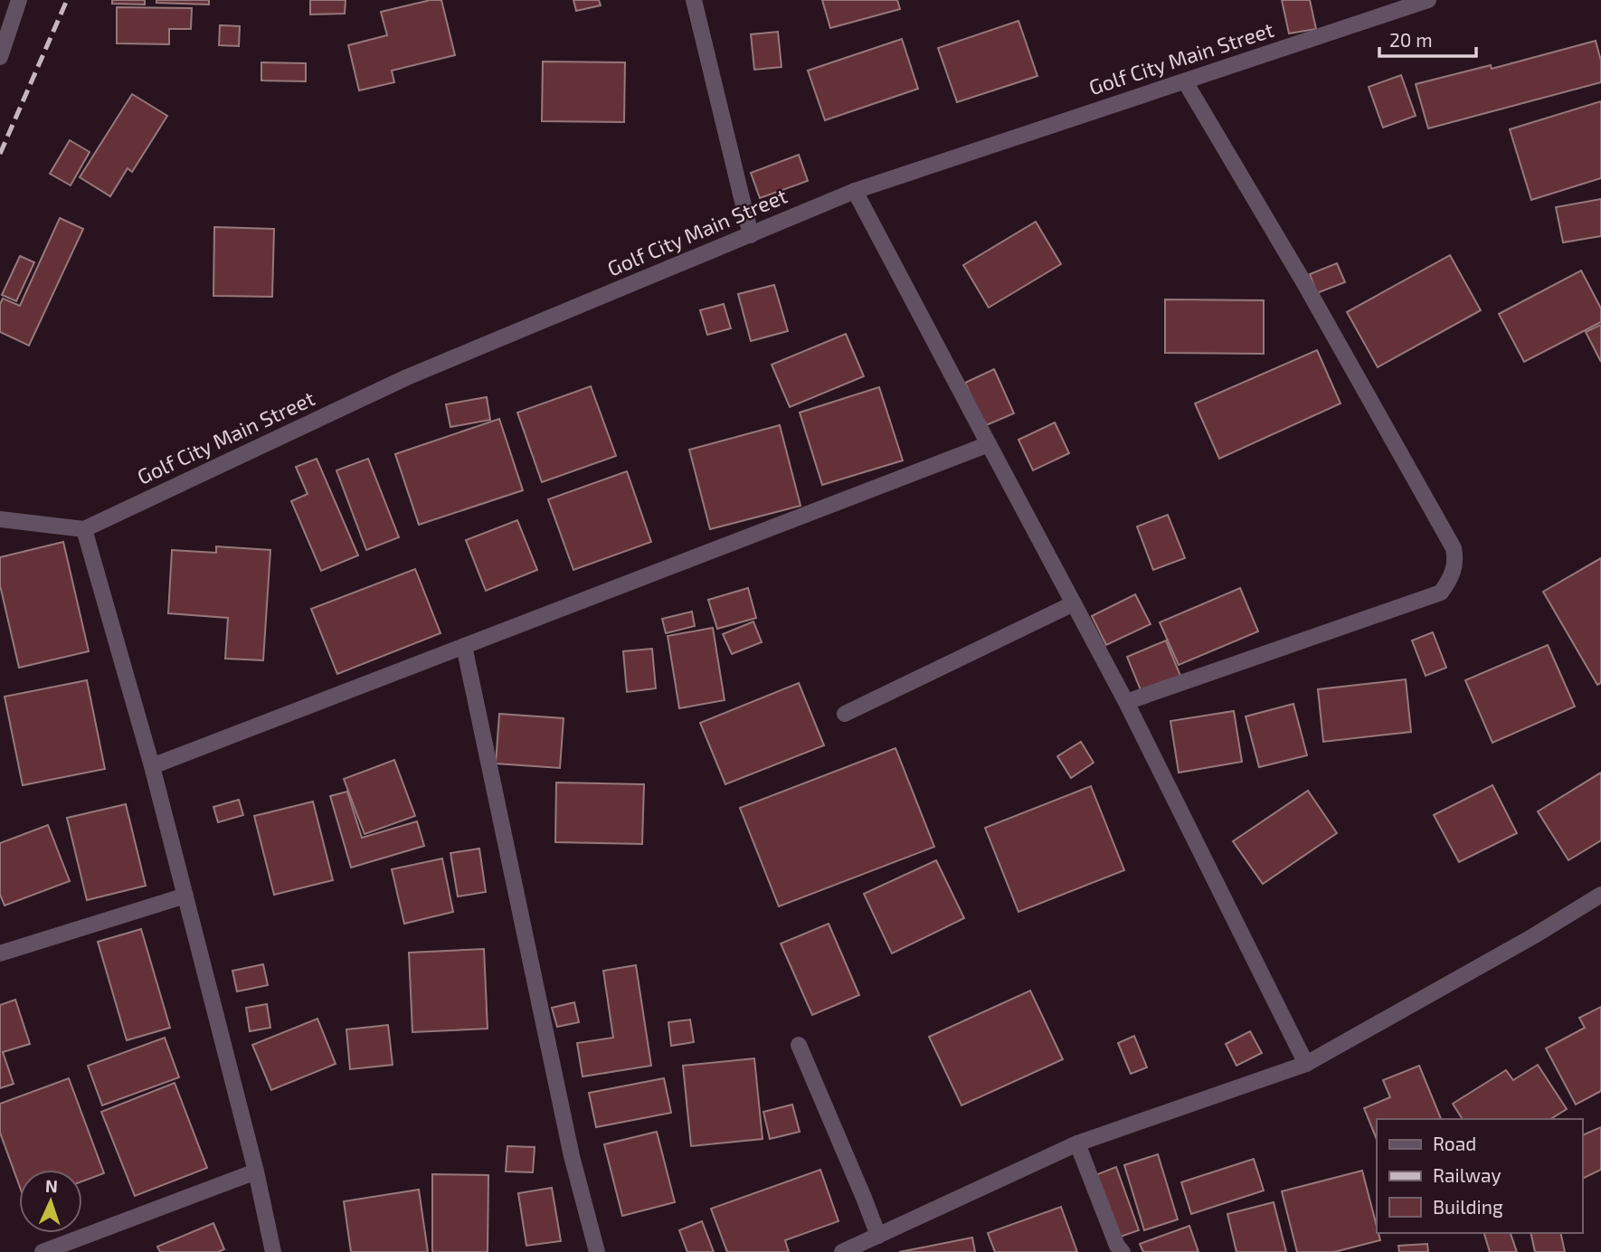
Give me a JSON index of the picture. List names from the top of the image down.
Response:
{
  "streets": {
    "street": ["Golf City Main Street"]
  },
  "legend": ["Road", "Railway", "Building"],
  "scale_bar": "20 m",
  "north": "top"
}
